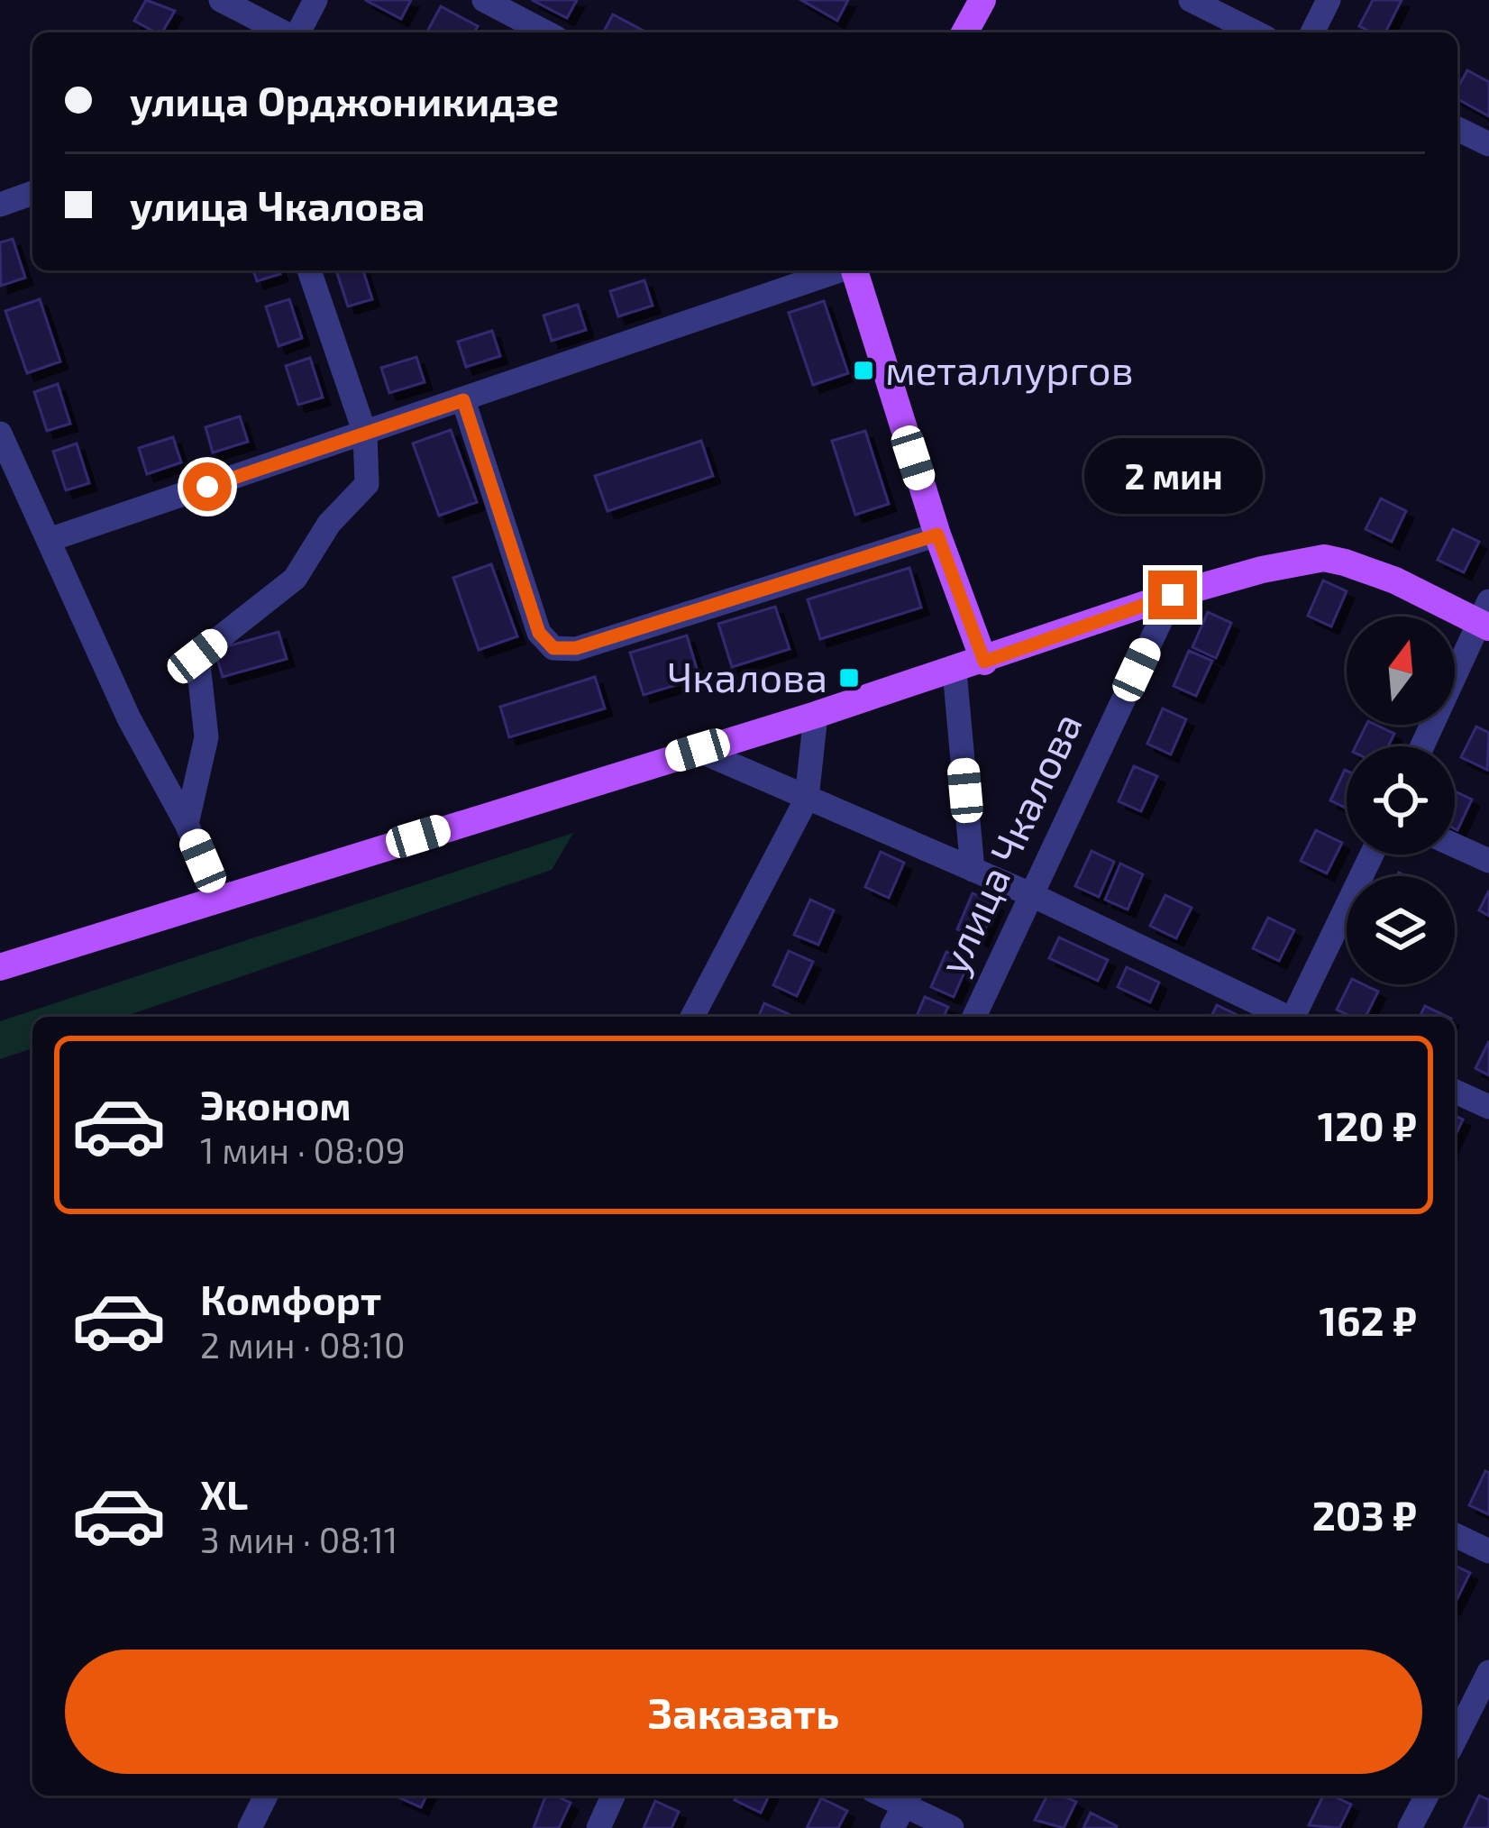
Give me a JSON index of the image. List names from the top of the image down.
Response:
{
  "streets": {
    "street": ["улица Чкалова"]
  },
  "places": {
    "transit": ["металлургов", "Чкалова"]
  },
  "north": "top",
  "page": {
    "banner": ["улица Орджоникидзе", "улица Чкалова"],
    "bubble": "2 мин",
    "list": [
      {
        "name": "Эконом",
        "note": "1 мин · 08:09",
        "value": "120 ₽"
      },
      {
        "name": "Комфорт",
        "note": "2 мин · 08:10",
        "value": "162 ₽"
      },
      {
        "name": "XL",
        "note": "3 мин · 08:11",
        "value": "203 ₽"
      }
    ],
    "buttons": "Заказать"
  }
}
